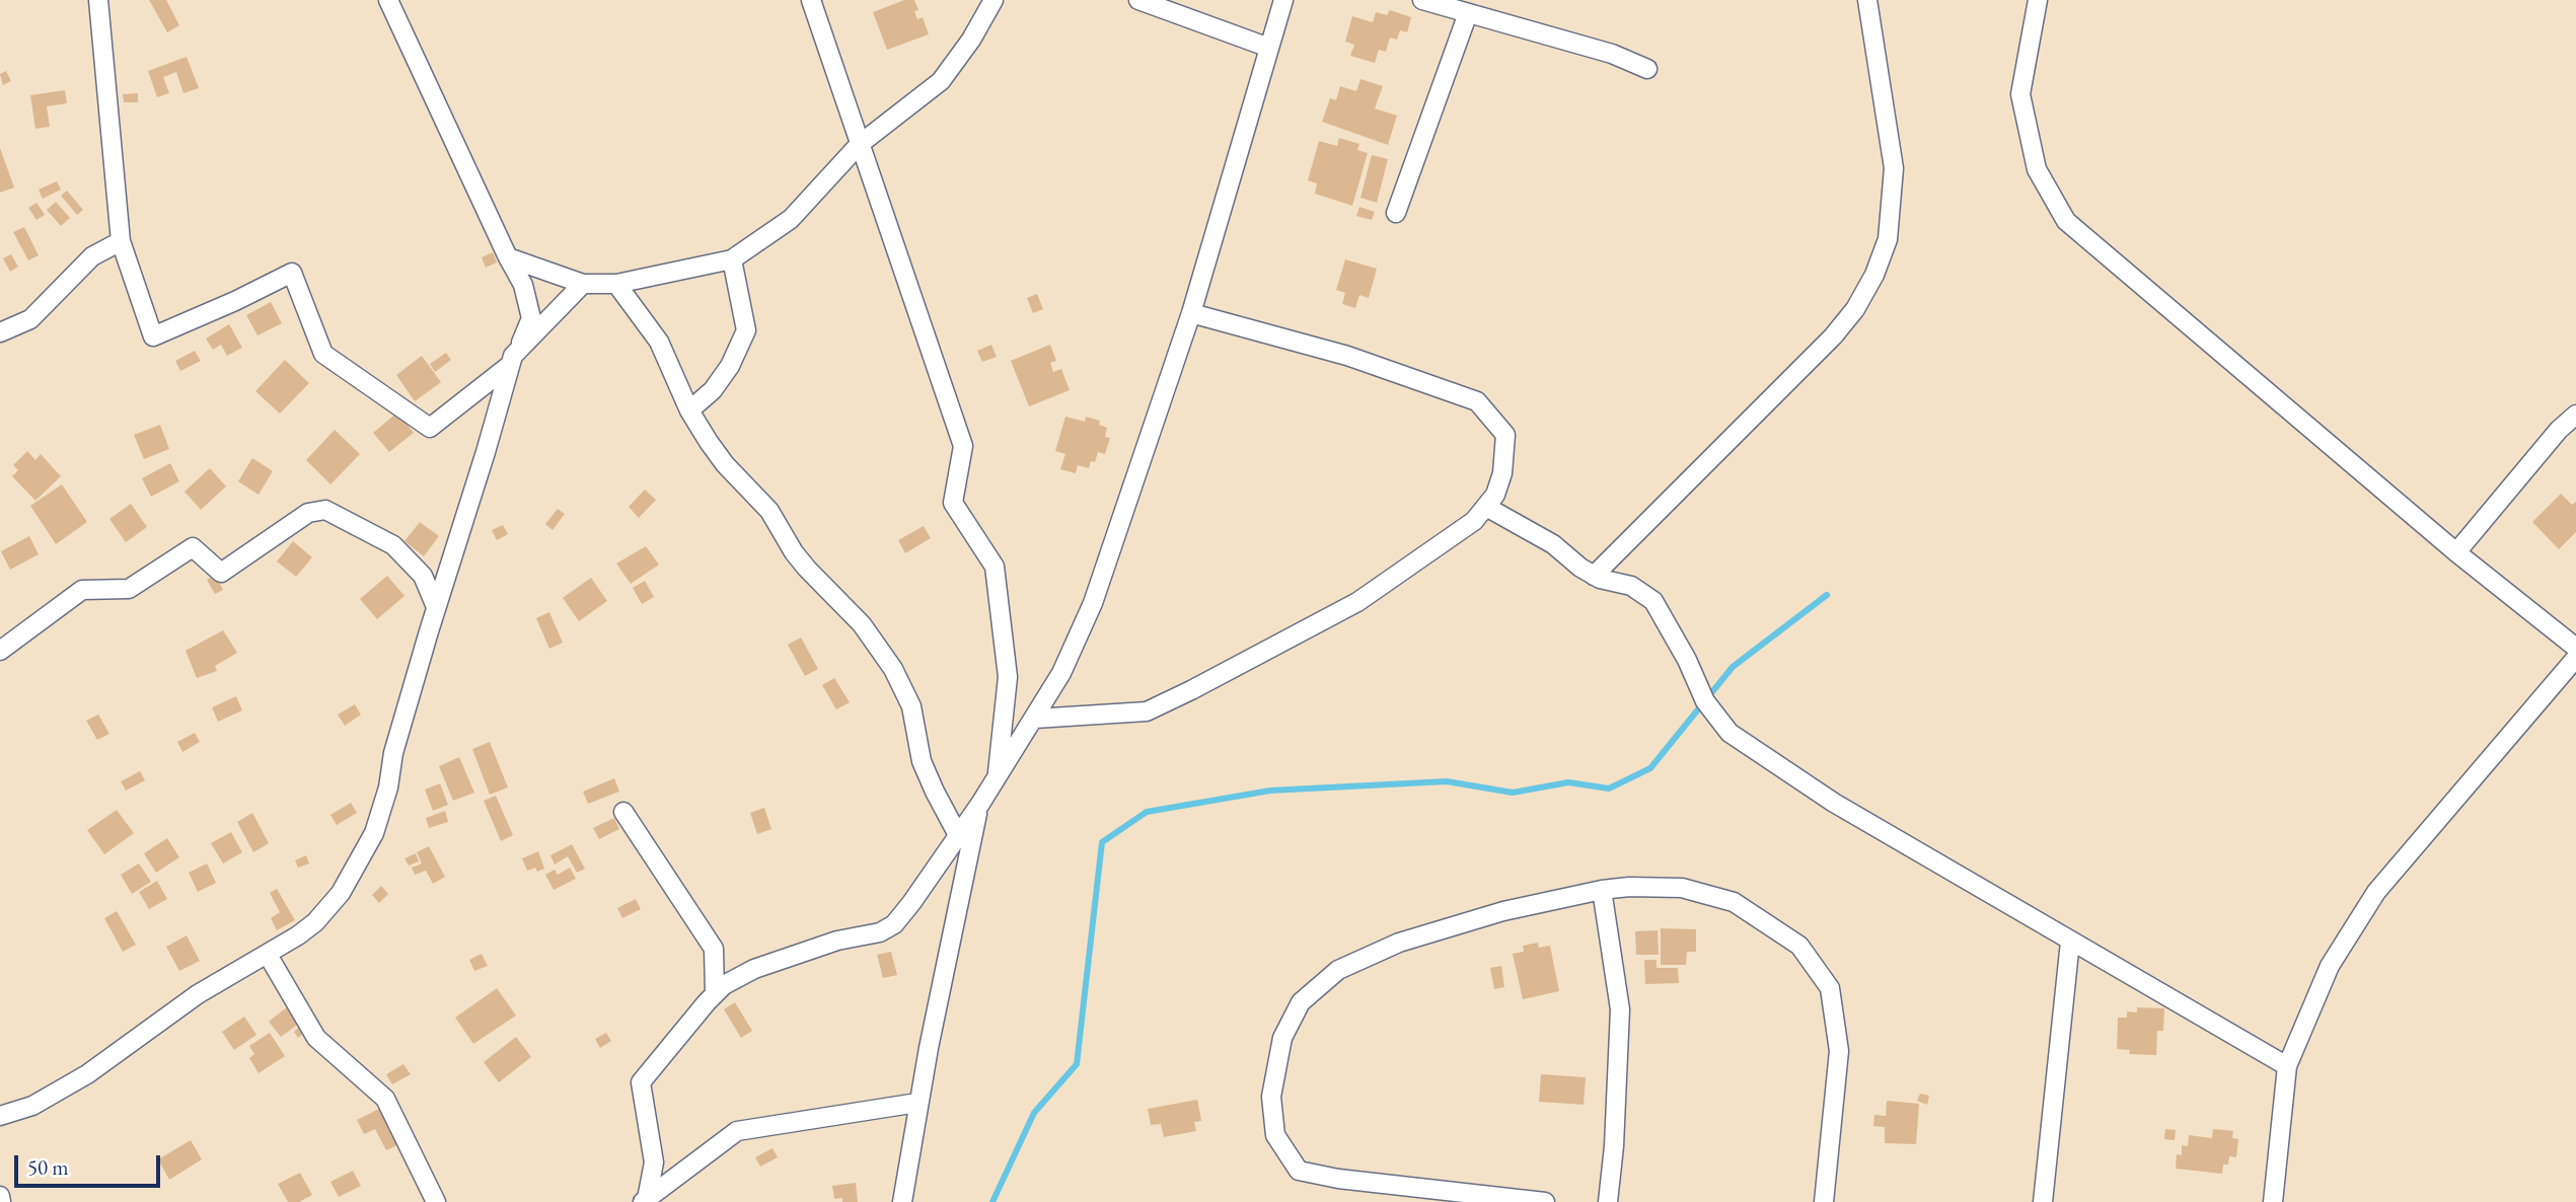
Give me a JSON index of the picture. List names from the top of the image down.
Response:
{
  "scale_bar": "50 m"
}
